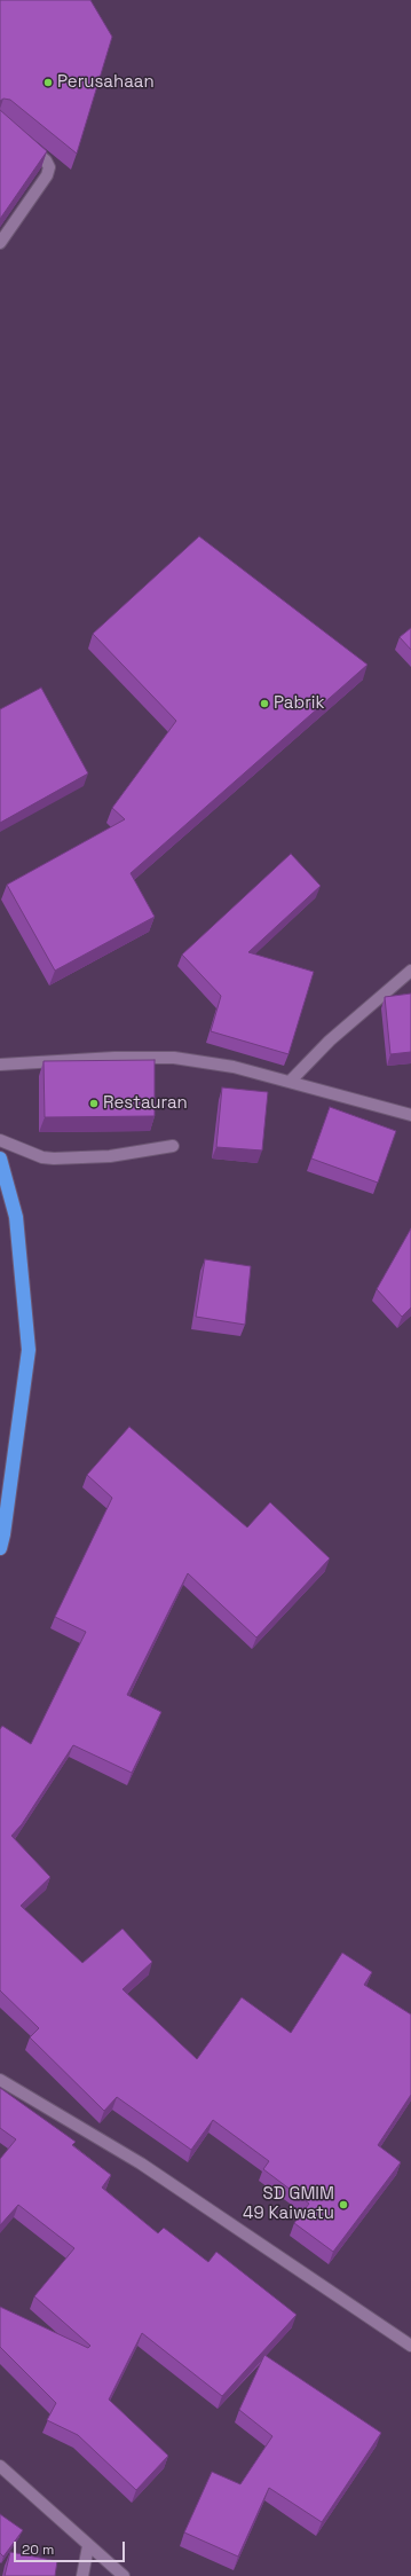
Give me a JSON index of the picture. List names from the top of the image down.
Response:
{
  "places": [
    "Perusahaan",
    "Pabrik",
    "Restauran",
    "SD GMIM 49 Kaiwatu"
  ],
  "scale_bar": "20 m"
}
